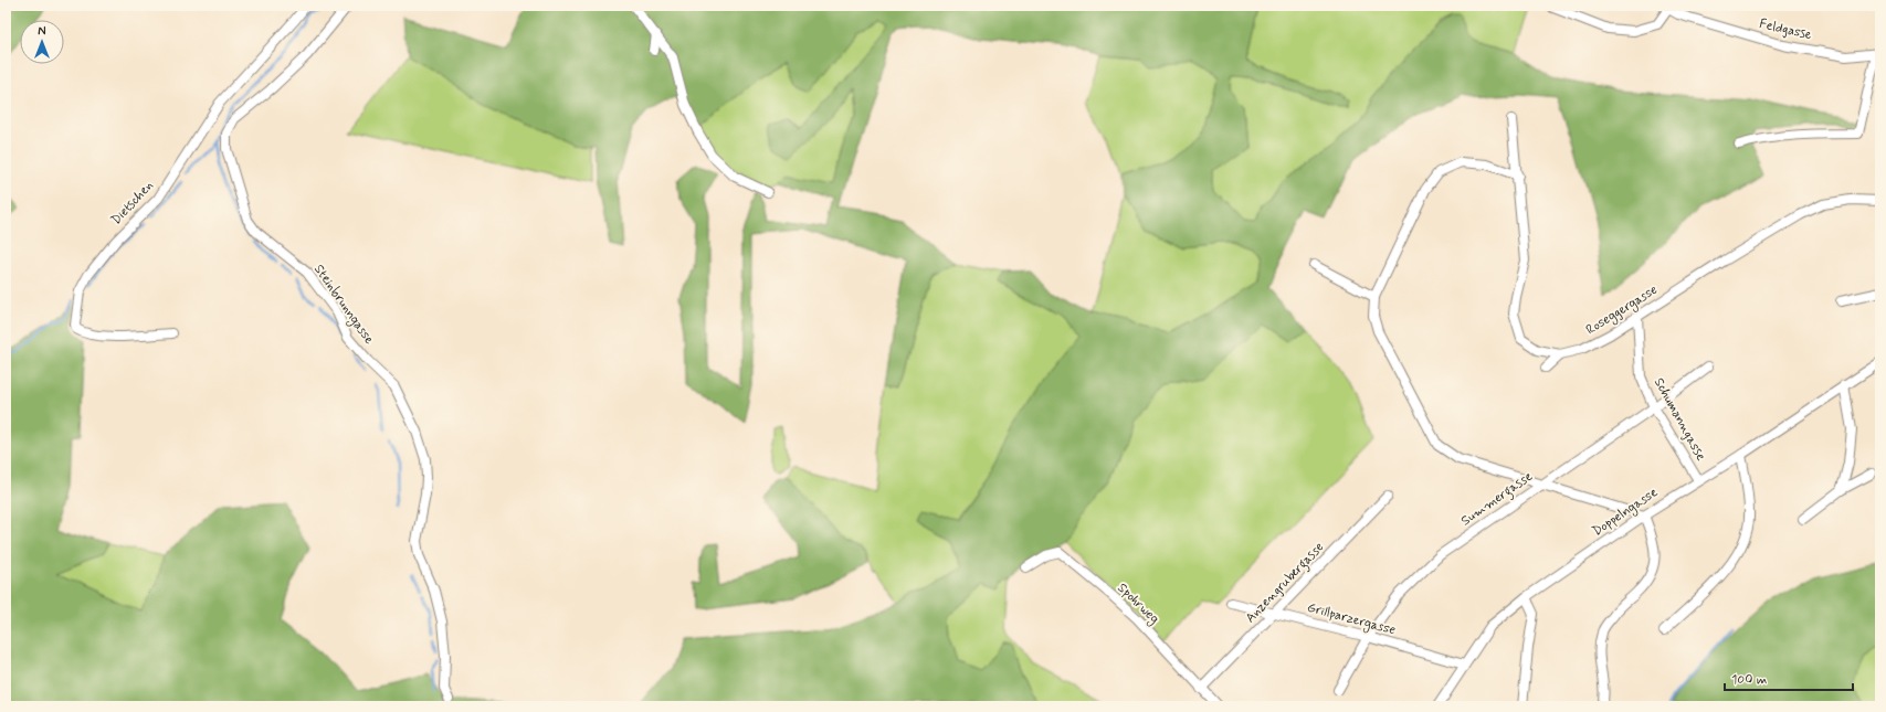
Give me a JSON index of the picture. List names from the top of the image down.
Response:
{
  "streets": {
    "street": [
      "Feldgasse",
      "Dietschen",
      "Steinbrunngasse",
      "Roseggergasse",
      "Schumanngasse",
      "Summergasse",
      "Doppelngasse",
      "Anzengrubergasse",
      "Spohrweg",
      "Grillparzergasse"
    ]
  },
  "crossings": [
    ["Roseggergasse", "Schumanngasse"],
    ["Schumanngasse", "Summergasse"],
    ["Schumanngasse", "Doppelngasse"],
    ["Summergasse", "Grillparzergasse"],
    ["Doppelngasse", "Grillparzergasse"],
    ["Anzengrubergasse", "Spohrweg"],
    ["Anzengrubergasse", "Grillparzergasse"]
  ],
  "scale_bar": "100 m",
  "north": "top"
}
